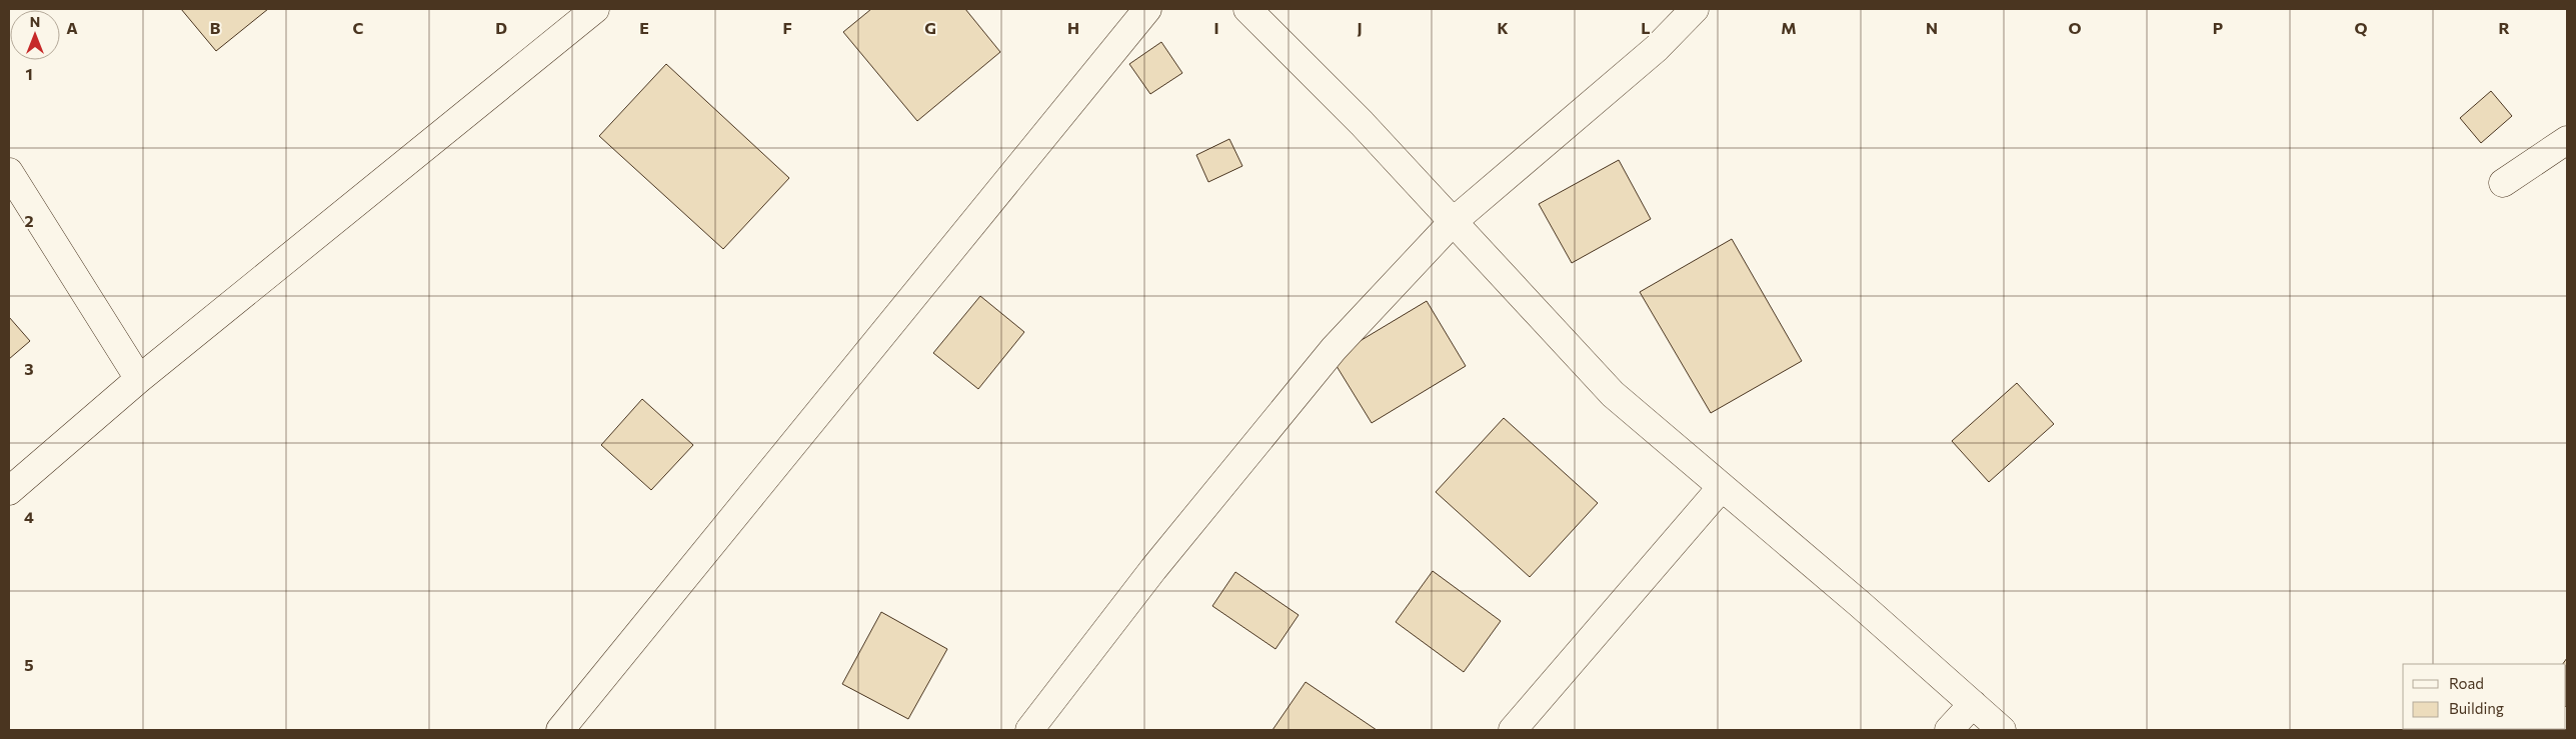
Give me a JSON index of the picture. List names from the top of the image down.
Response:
{
  "legend": ["Road", "Building"],
  "north": "top",
  "grid": {
    "columns": [
      "A",
      "B",
      "C",
      "D",
      "E",
      "F",
      "G",
      "H",
      "I",
      "J",
      "K",
      "L",
      "M",
      "N",
      "O",
      "P",
      "Q",
      "R"
    ],
    "rows": [
      "1",
      "2",
      "3",
      "4",
      "5"
    ]
  }
}
